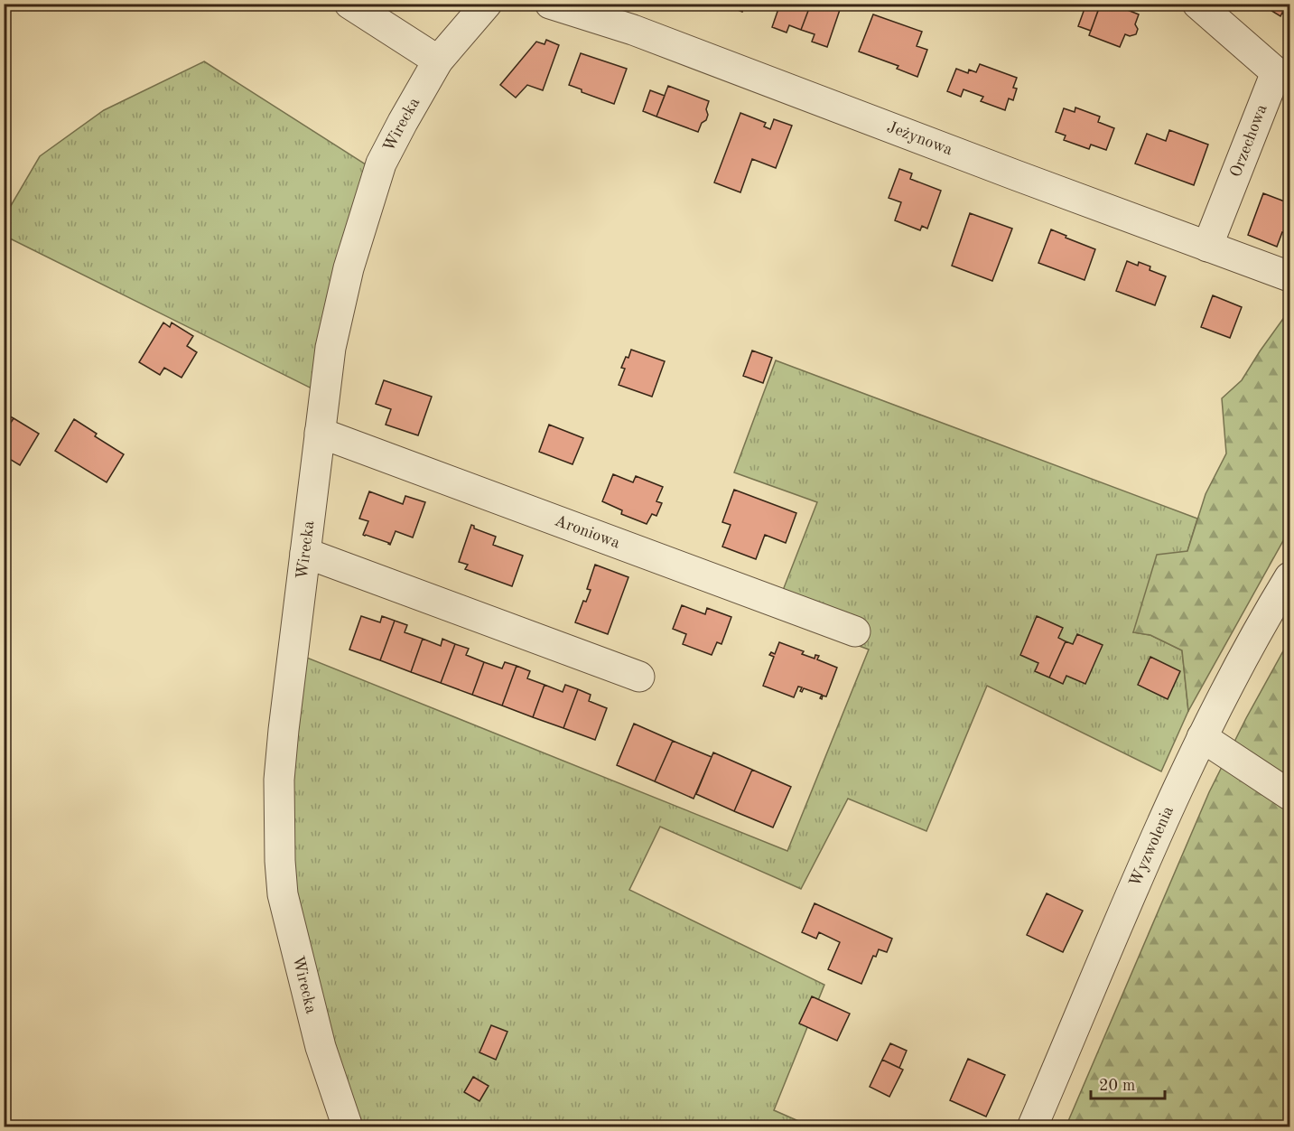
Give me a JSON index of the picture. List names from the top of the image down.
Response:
{
  "streets": {
    "street": [
      "Wirecka",
      "Jeżynowa",
      "Orzechowa",
      "Aroniowa",
      "Wyzwolenia"
    ]
  },
  "crossings": [
    ["Wirecka", "Aroniowa"],
    ["Jeżynowa", "Orzechowa"]
  ],
  "scale_bar": "20 m"
}
